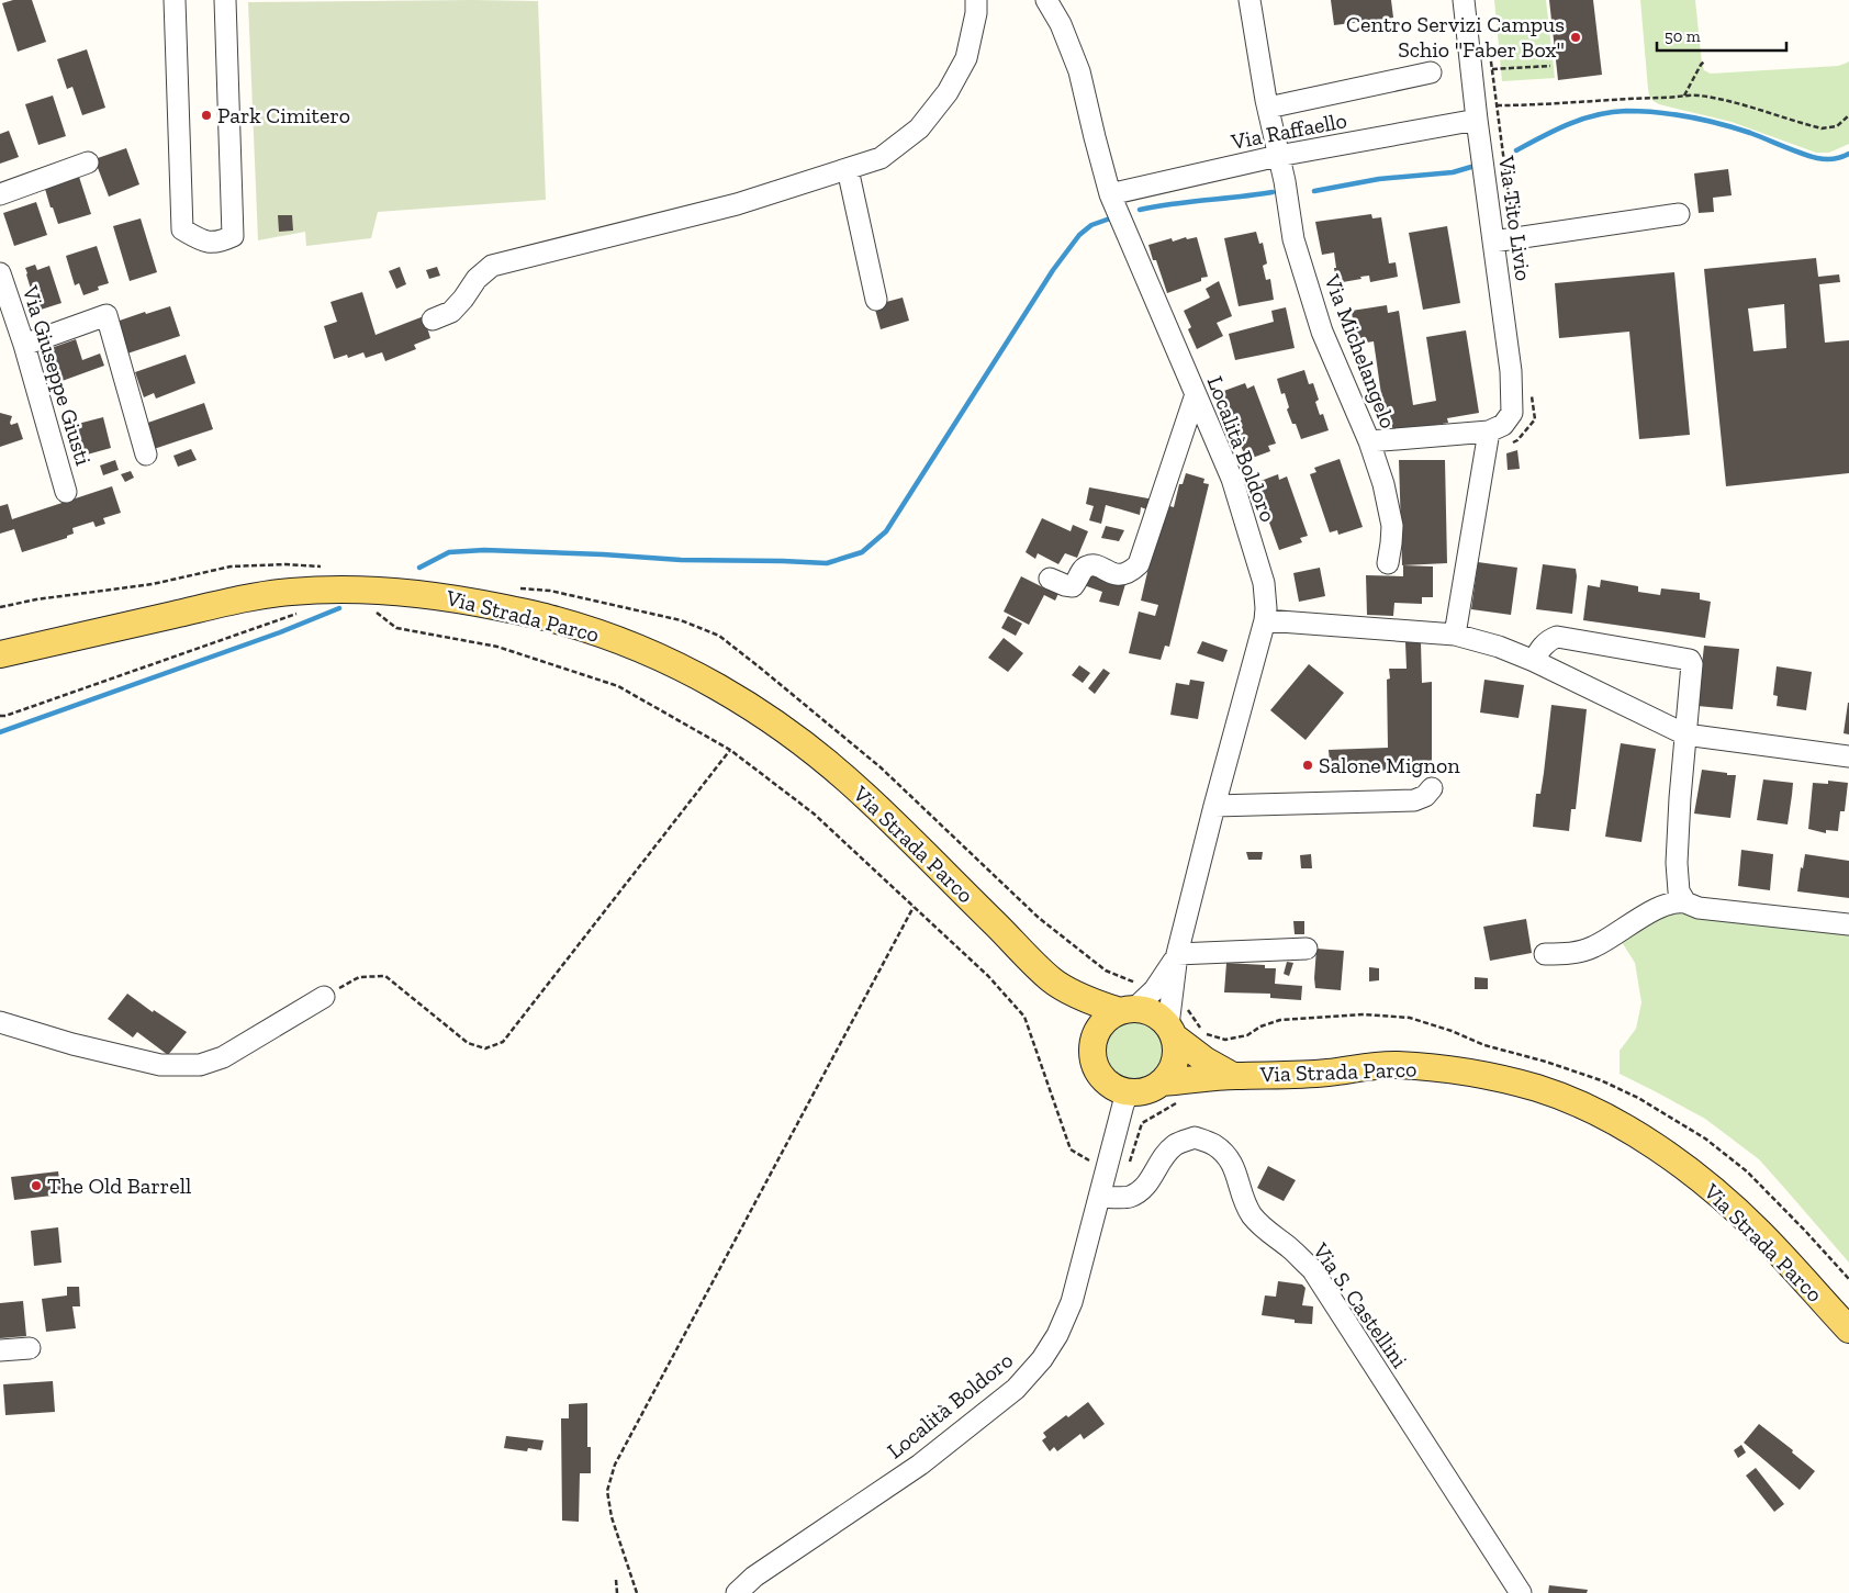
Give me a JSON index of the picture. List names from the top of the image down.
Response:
{
  "streets": {
    "main road": ["Via Strada Parco"],
    "street": [
      "Via Raffaello",
      "Via Tito Livio",
      "Via Michelangelo",
      "Via Giuseppe Giusti",
      "Località Boldoro",
      "Via S. Castellini"
    ]
  },
  "crossings": [
    ["Via Raffaello", "Via Tito Livio"],
    ["Via Raffaello", "Via Michelangelo"],
    ["Via Raffaello", "Località Boldoro"],
    ["Località Boldoro", "Via Strada Parco"],
    ["Località Boldoro", "Via S. Castellini"]
  ],
  "places": [
    "Centro Servizi Campus Schio \"Faber Box\"",
    "Park Cimitero",
    "Salone Mignon",
    "The Old Barrell"
  ],
  "scale_bar": "50 m"
}
